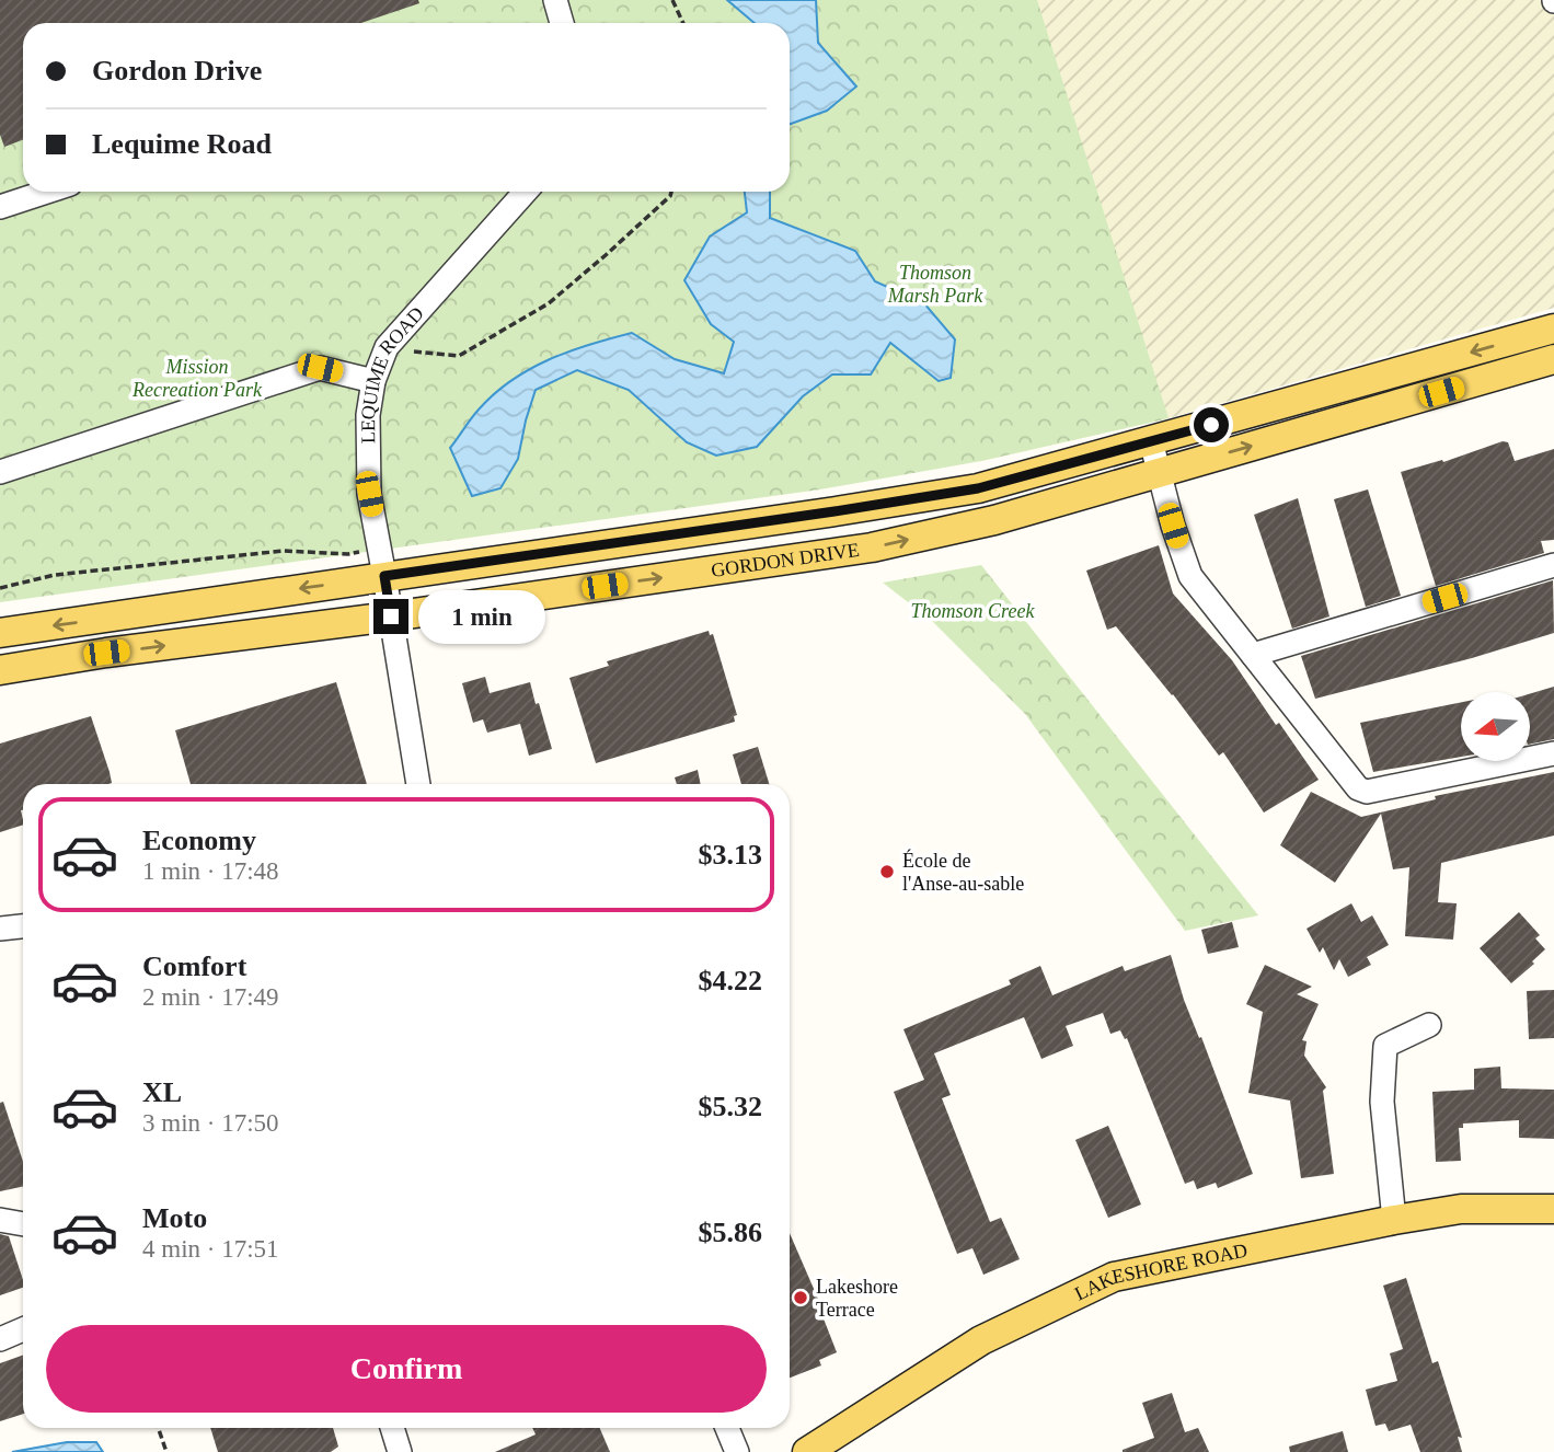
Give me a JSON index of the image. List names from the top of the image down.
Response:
{
  "streets": {
    "main road": ["GORDON DRIVE", "LAKESHORE ROAD"],
    "street": ["LEQUIME ROAD"]
  },
  "crossings": [
    ["LEQUIME ROAD", "GORDON DRIVE"]
  ],
  "parks": ["Thomson Marsh Park", "Mission Recreation Park", "Thomson Creek"],
  "places": ["École de l'Anse-au-sable", "Lakeshore Terrace"],
  "north": "left",
  "page": {
    "banner": ["Gordon Drive", "Lequime Road"],
    "bubble": "1 min",
    "list": [
      {
        "name": "Economy",
        "note": "1 min · 17:48",
        "value": "$3.13"
      },
      {
        "name": "Comfort",
        "note": "2 min · 17:49",
        "value": "$4.22"
      },
      {
        "name": "XL",
        "note": "3 min · 17:50",
        "value": "$5.32"
      },
      {
        "name": "Moto",
        "note": "4 min · 17:51",
        "value": "$5.86"
      }
    ],
    "buttons": "Confirm"
  }
}
